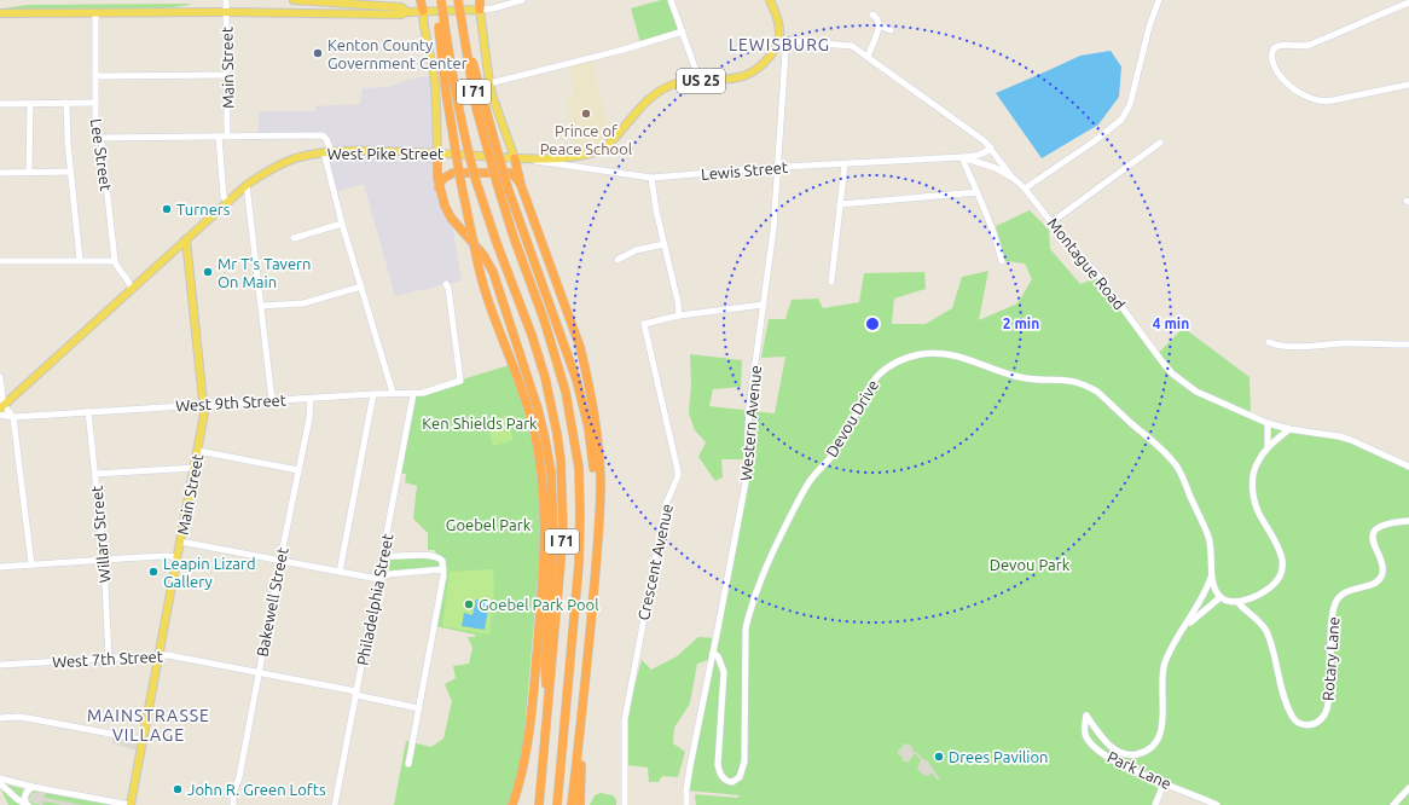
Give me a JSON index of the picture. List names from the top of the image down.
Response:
{
  "streets": {
    "highway": ["I 71"],
    "main road": ["Main Street", "US 25", "West Pike Street"],
    "street": [
      "Lee Street",
      "Lewis Street",
      "Montague Road",
      "West 9th Street",
      "Devou Drive",
      "Western Avenue",
      "Willard Street",
      "Crescent Avenue",
      "Philadelphia Street",
      "Bakewell Street",
      "West 7th Street",
      "Rotary Lane",
      "Park Lane"
    ]
  },
  "crossings": [
    ["Main Street", "West Pike Street"],
    ["Main Street", "West 9th Street"],
    ["Main Street", "West 7th Street"],
    ["West Pike Street", "Lee Street"],
    ["West Pike Street", "Lewis Street"],
    ["West Pike Street", "Montague Road"],
    ["West Pike Street", "Western Avenue"],
    ["Lewis Street", "Montague Road"],
    ["Lewis Street", "Western Avenue"],
    ["Montague Road", "Western Avenue"],
    ["West 9th Street", "Willard Street"],
    ["West 9th Street", "Philadelphia Street"],
    ["West 9th Street", "Bakewell Street"],
    ["Devou Drive", "Western Avenue"],
    ["Devou Drive", "Park Lane"],
    ["Willard Street", "West 7th Street"],
    ["Philadelphia Street", "West 7th Street"],
    ["Bakewell Street", "West 7th Street"]
  ],
  "districts": ["LEWISBURG", "MAINSTRASSE VILLAGE"],
  "parks": ["Ken Shields Park", "Goebel Park", "Devou Park"],
  "places": [
    "Kenton County Government Center",
    "Prince of Peace School",
    "Turners",
    "Mr T's Tavern On Main",
    "Leapin Lizard Gallery",
    "Goebel Park Pool",
    "Drees Pavilion",
    "John R. Green Lofts"
  ],
  "rings": ["2 min", "4 min"]
}
